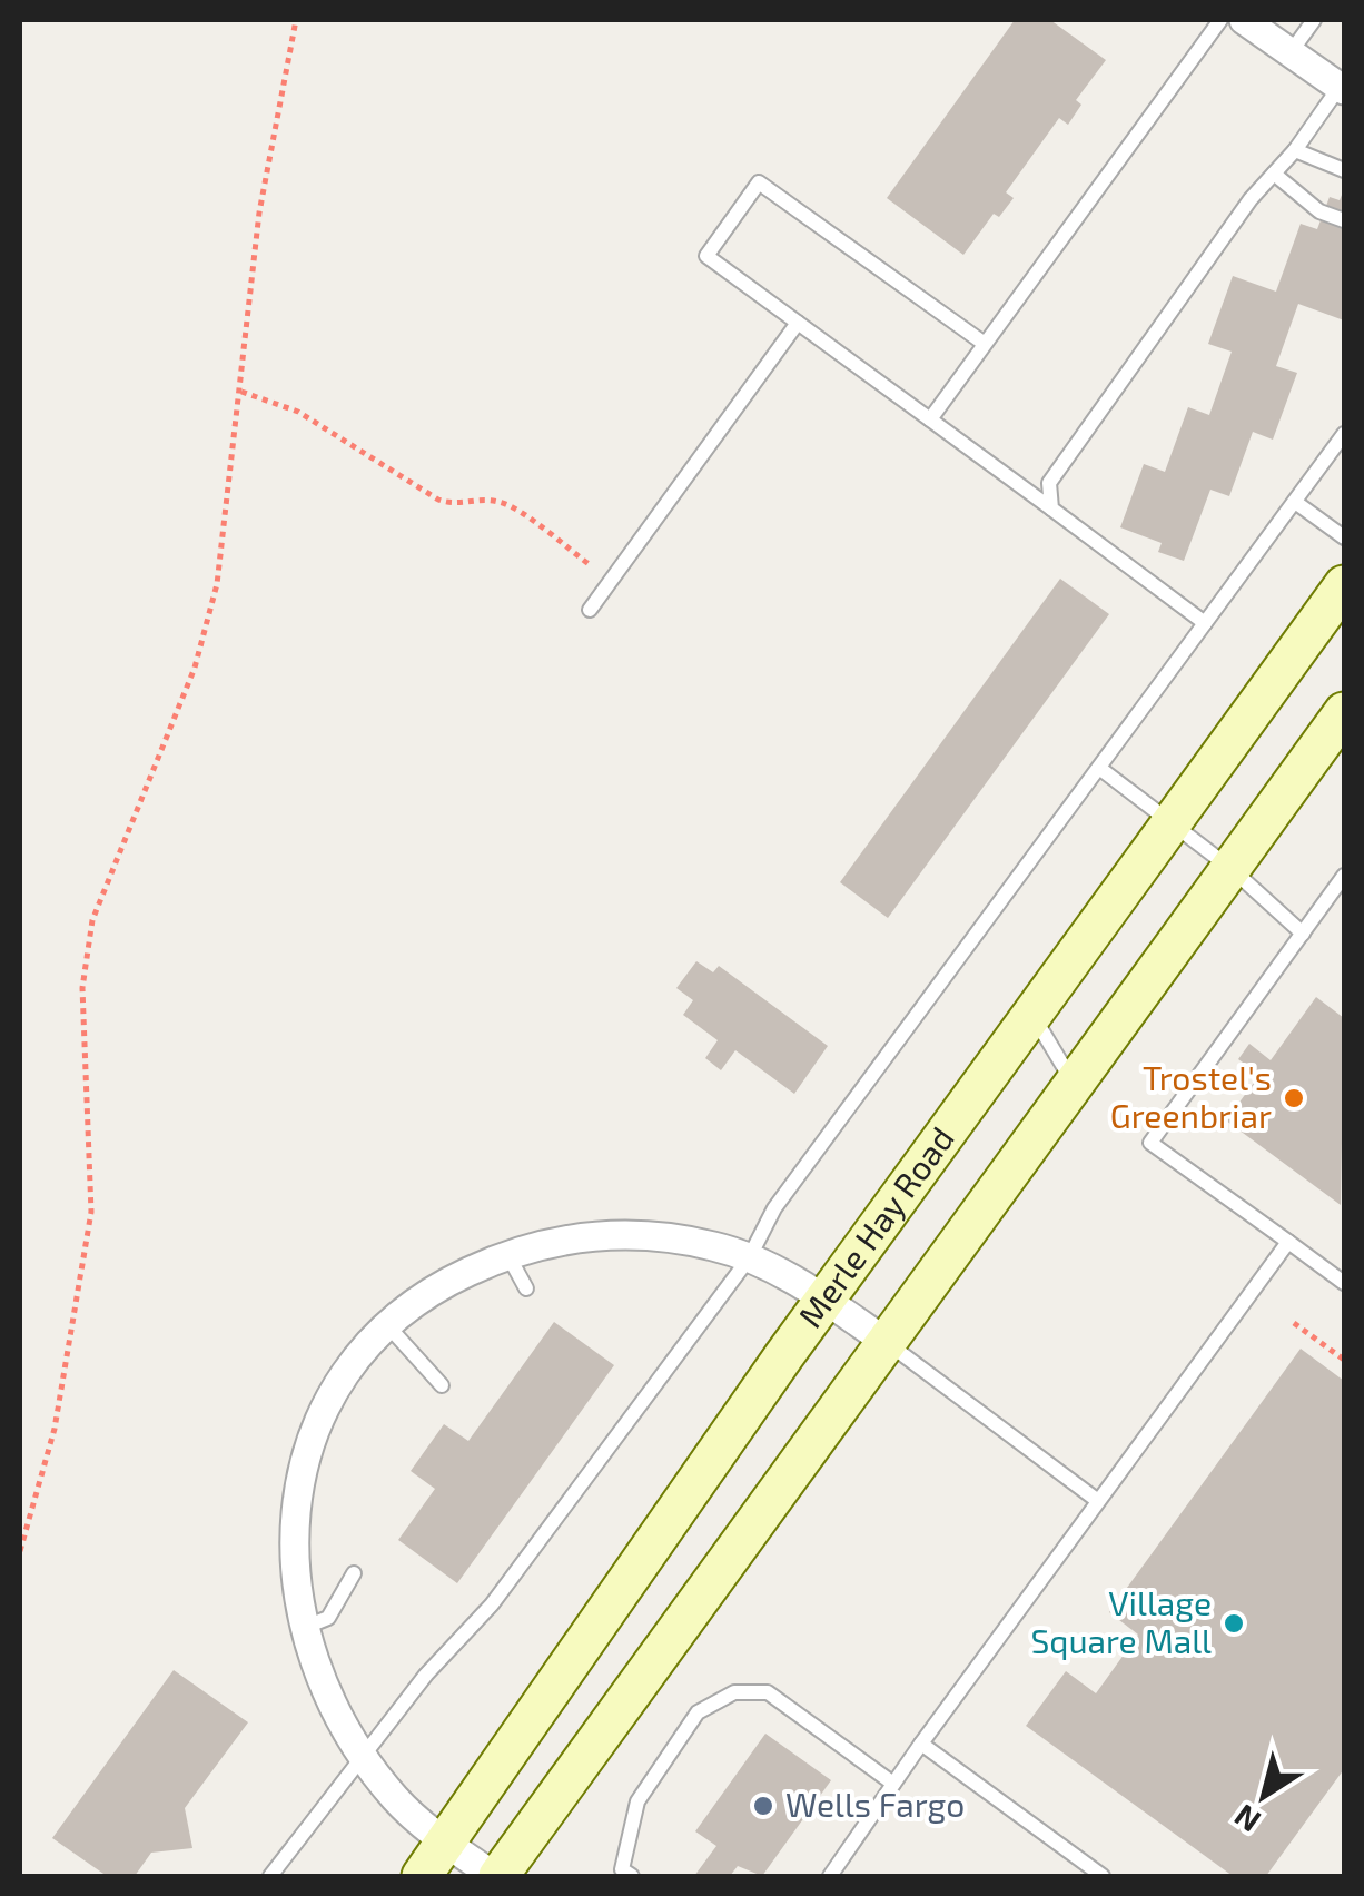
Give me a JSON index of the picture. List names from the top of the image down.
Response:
{
  "streets": {
    "main road": ["Merle Hay Road"]
  },
  "places": ["Trostel's Greenbriar", "Village Square Mall", "Wells Fargo"],
  "north": "bottom left"
}
